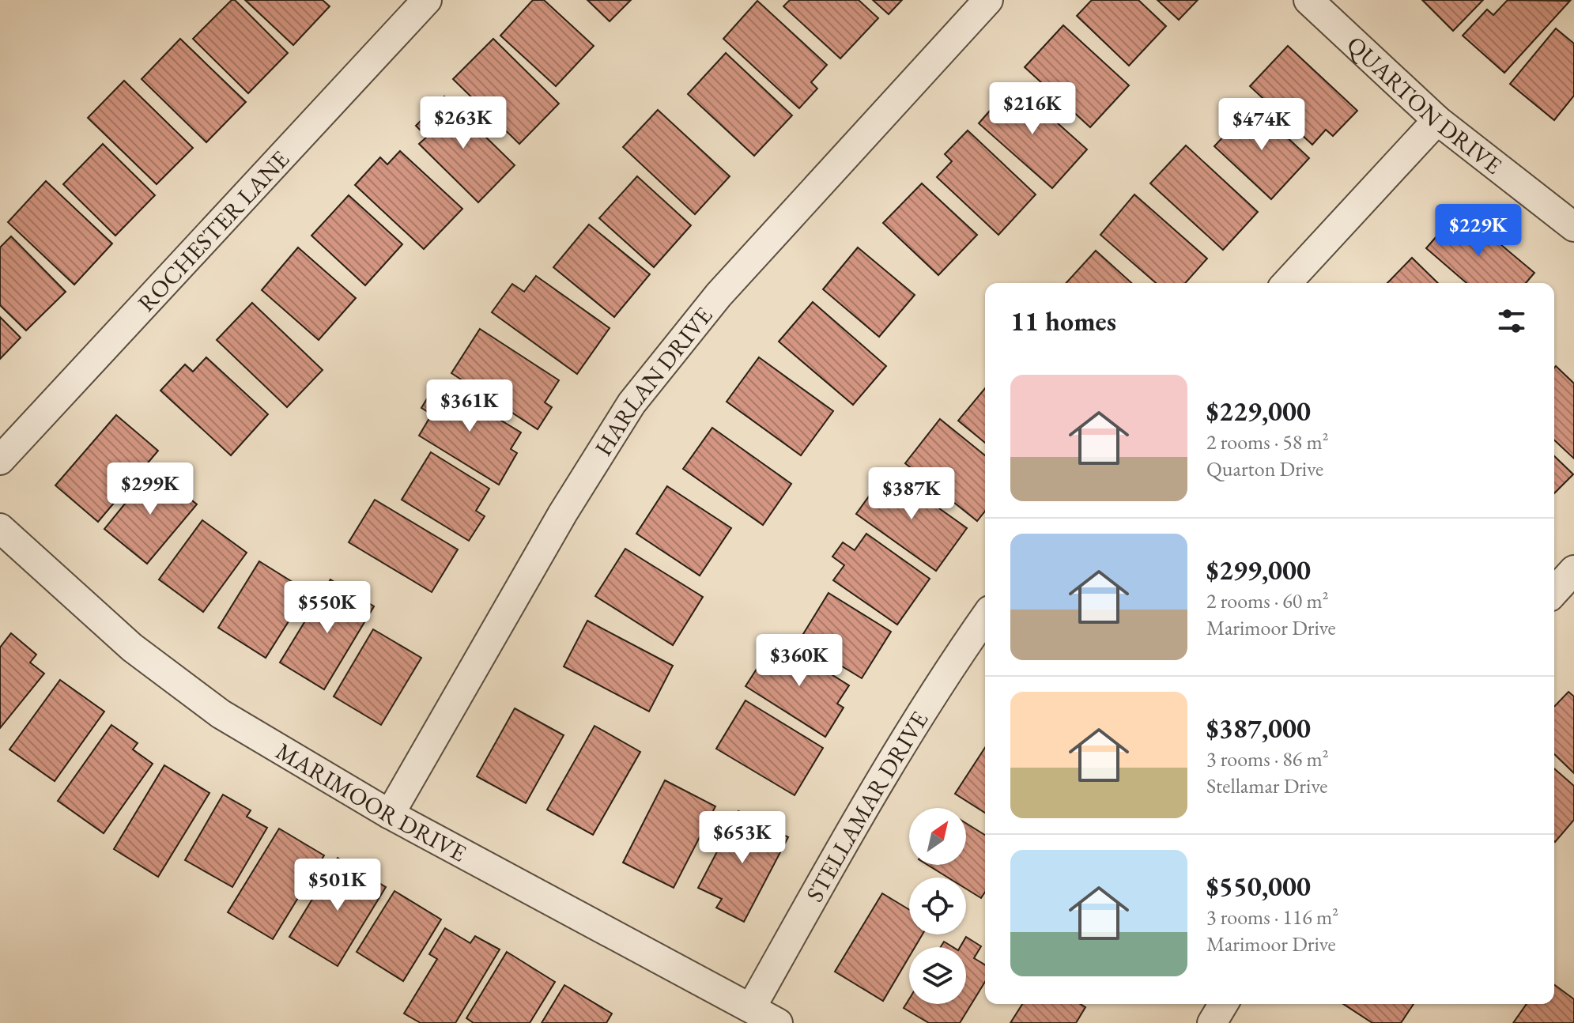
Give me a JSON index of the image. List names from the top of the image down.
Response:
{
  "streets": {
    "street": [
      "QUARTON DRIVE",
      "ROCHESTER LANE",
      "HARLAN DRIVE",
      "MARIMOOR DRIVE",
      "STELLAMAR DRIVE"
    ]
  },
  "crossings": [
    ["HARLAN DRIVE", "MARIMOOR DRIVE"],
    ["MARIMOOR DRIVE", "STELLAMAR DRIVE"]
  ],
  "north": "top right",
  "page": {
    "price": [
      "$216K",
      "$263K",
      "$474K",
      "$229K",
      "$361K",
      "$299K",
      "$387K",
      "$550K",
      "$360K",
      "$653K",
      "$501K"
    ],
    "heading": "11 homes",
    "list": [
      {
        "name": "$229,000",
        "note": "2 rooms · 58 m² · Quarton Drive"
      },
      {
        "name": "$299,000",
        "note": "2 rooms · 60 m² · Marimoor Drive"
      },
      {
        "name": "$387,000",
        "note": "3 rooms · 86 m² · Stellamar Drive"
      },
      {
        "name": "$550,000",
        "note": "3 rooms · 116 m² · Marimoor Drive"
      }
    ]
  }
}
